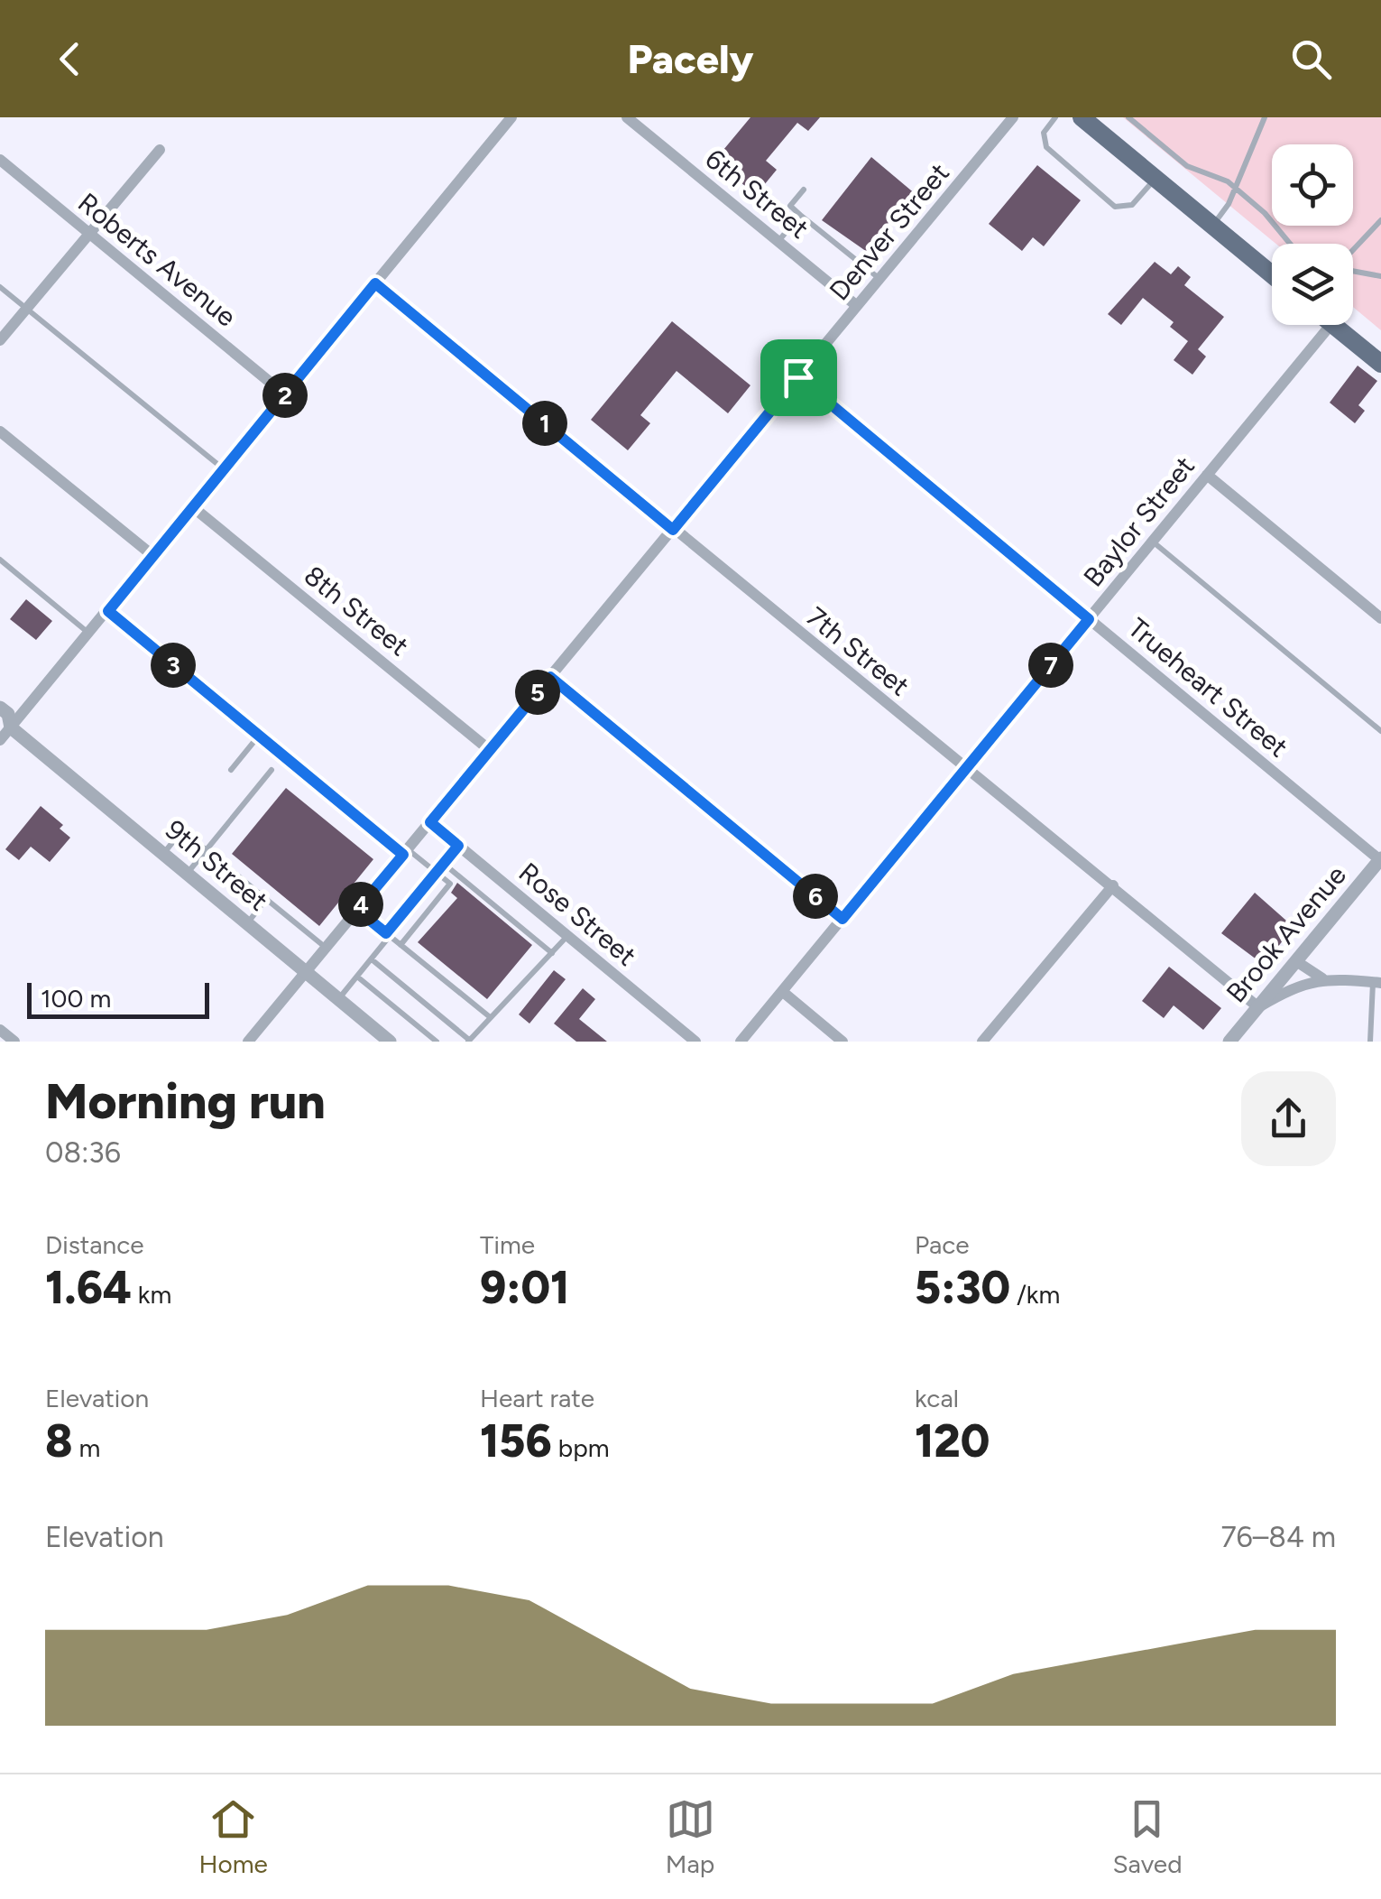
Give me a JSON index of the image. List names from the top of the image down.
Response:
{
  "streets": {
    "street": [
      "6th Street",
      "Denver Street",
      "Roberts Avenue",
      "Baylor Street",
      "8th Street",
      "7th Street",
      "Trueheart Street",
      "9th Street",
      "Rose Street",
      "Brook Avenue"
    ]
  },
  "crossings": [
    ["6th Street", "Denver Street"],
    ["Denver Street", "8th Street"],
    ["Denver Street", "7th Street"],
    ["Denver Street", "Trueheart Street"],
    ["Denver Street", "9th Street"],
    ["Denver Street", "Rose Street"],
    ["Baylor Street", "7th Street"],
    ["Baylor Street", "Trueheart Street"],
    ["7th Street", "Brook Avenue"],
    ["Trueheart Street", "Brook Avenue"]
  ],
  "scale_bar": "100 m",
  "page": {
    "header": "Pacely",
    "pins": [
      "2",
      "1",
      "3",
      "7",
      "5",
      "6",
      "4"
    ],
    "scale": "100 m",
    "heading": ["Morning run", "08:36"],
    "stats": [
      ["Distance", "1.64 km"],
      ["Time", "9:01"],
      ["Pace", "5:30 /km"],
      ["Elevation", "8 m"],
      ["Heart rate", "156 bpm"],
      ["kcal", "120"]
    ],
    "chart": ["Elevation", "76–84 m"],
    "tabs": ["Home", "Map", "Saved"]
  }
}
